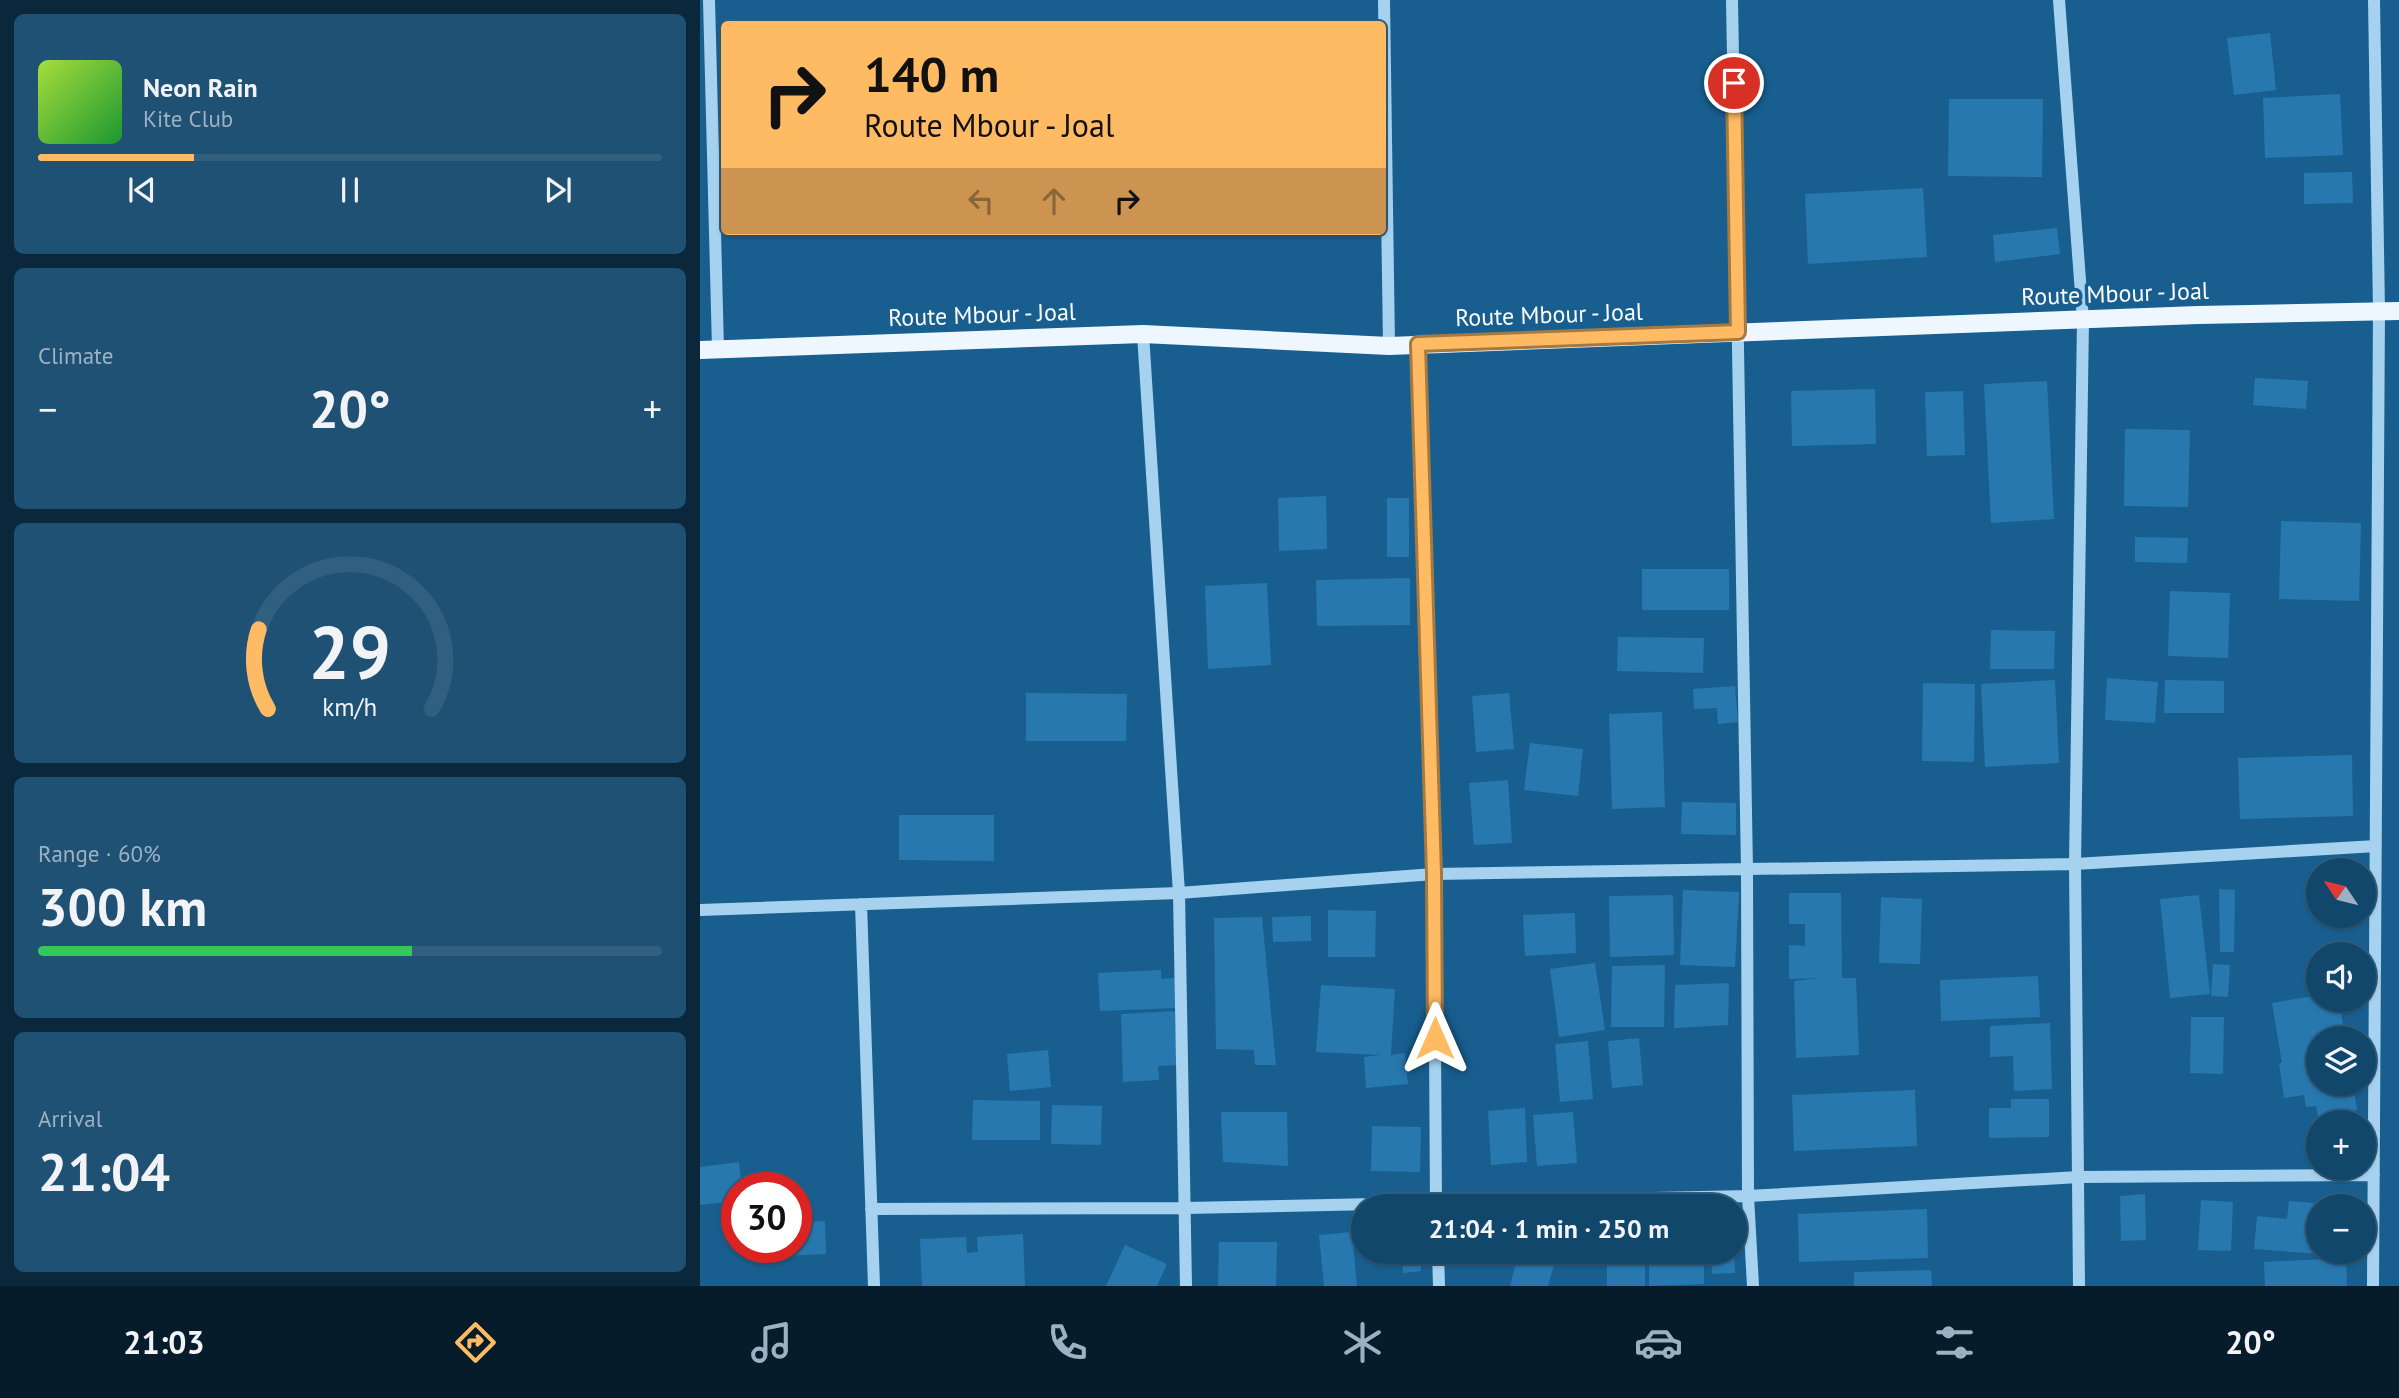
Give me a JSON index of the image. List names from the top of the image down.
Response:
{
  "streets": {
    "main road": ["Route Mbour - Joal"]
  },
  "north": "top left",
  "page": {
    "turn": ["140 m", "Route Mbour - Joal"],
    "song": ["Neon Rain", "Kite Club"],
    "tile": [
      "Climate",
      ["Range · 60%", "300 km"],
      ["Arrival", "21:04"]
    ],
    "heat": ["−", "20°", "+"],
    "map_buttons": ["+", "−"],
    "limit": "30",
    "trip": "21:04 · 1 min · 250 m",
    "tabs": ["21:03", "20°"],
    "gauge": ["29", "km/h"]
  }
}
